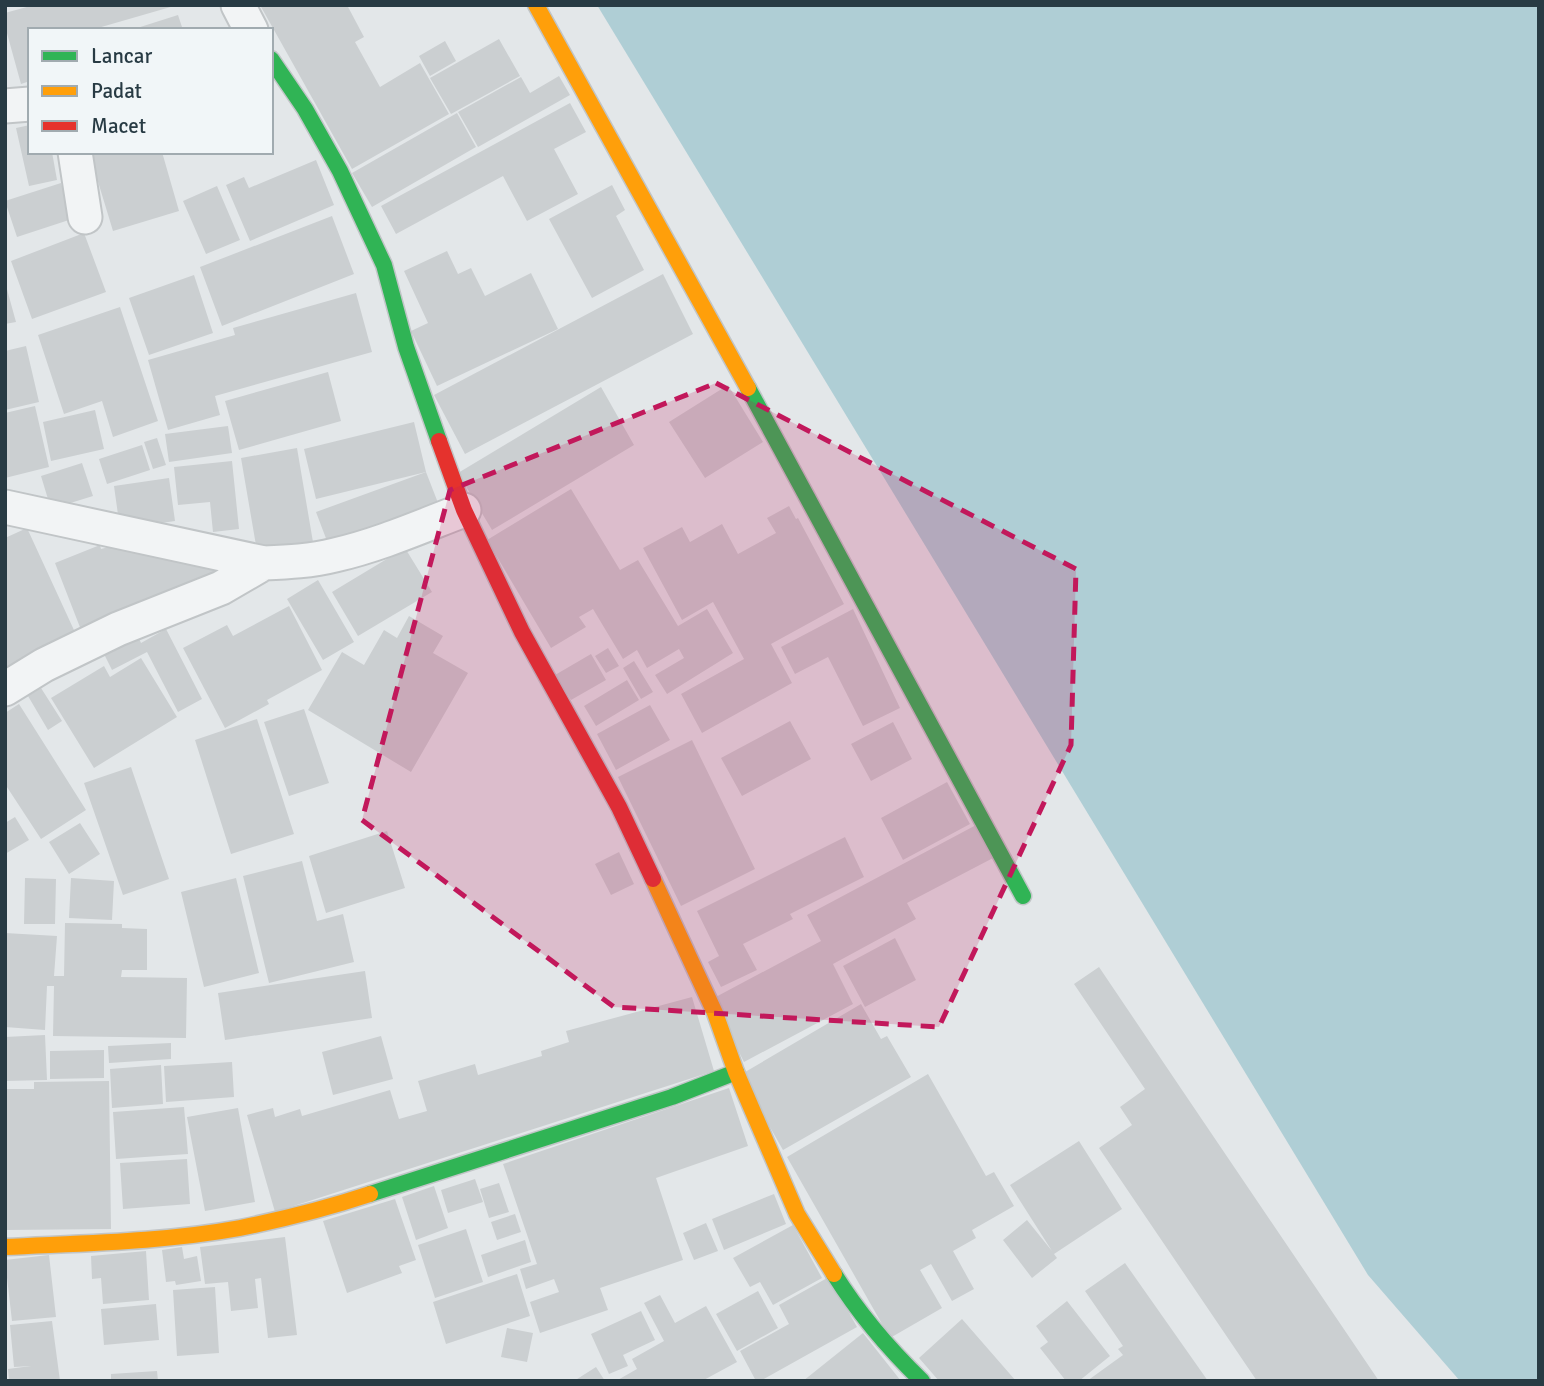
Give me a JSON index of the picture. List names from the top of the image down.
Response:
{
  "legend": ["Lancar", "Padat", "Macet"]
}
